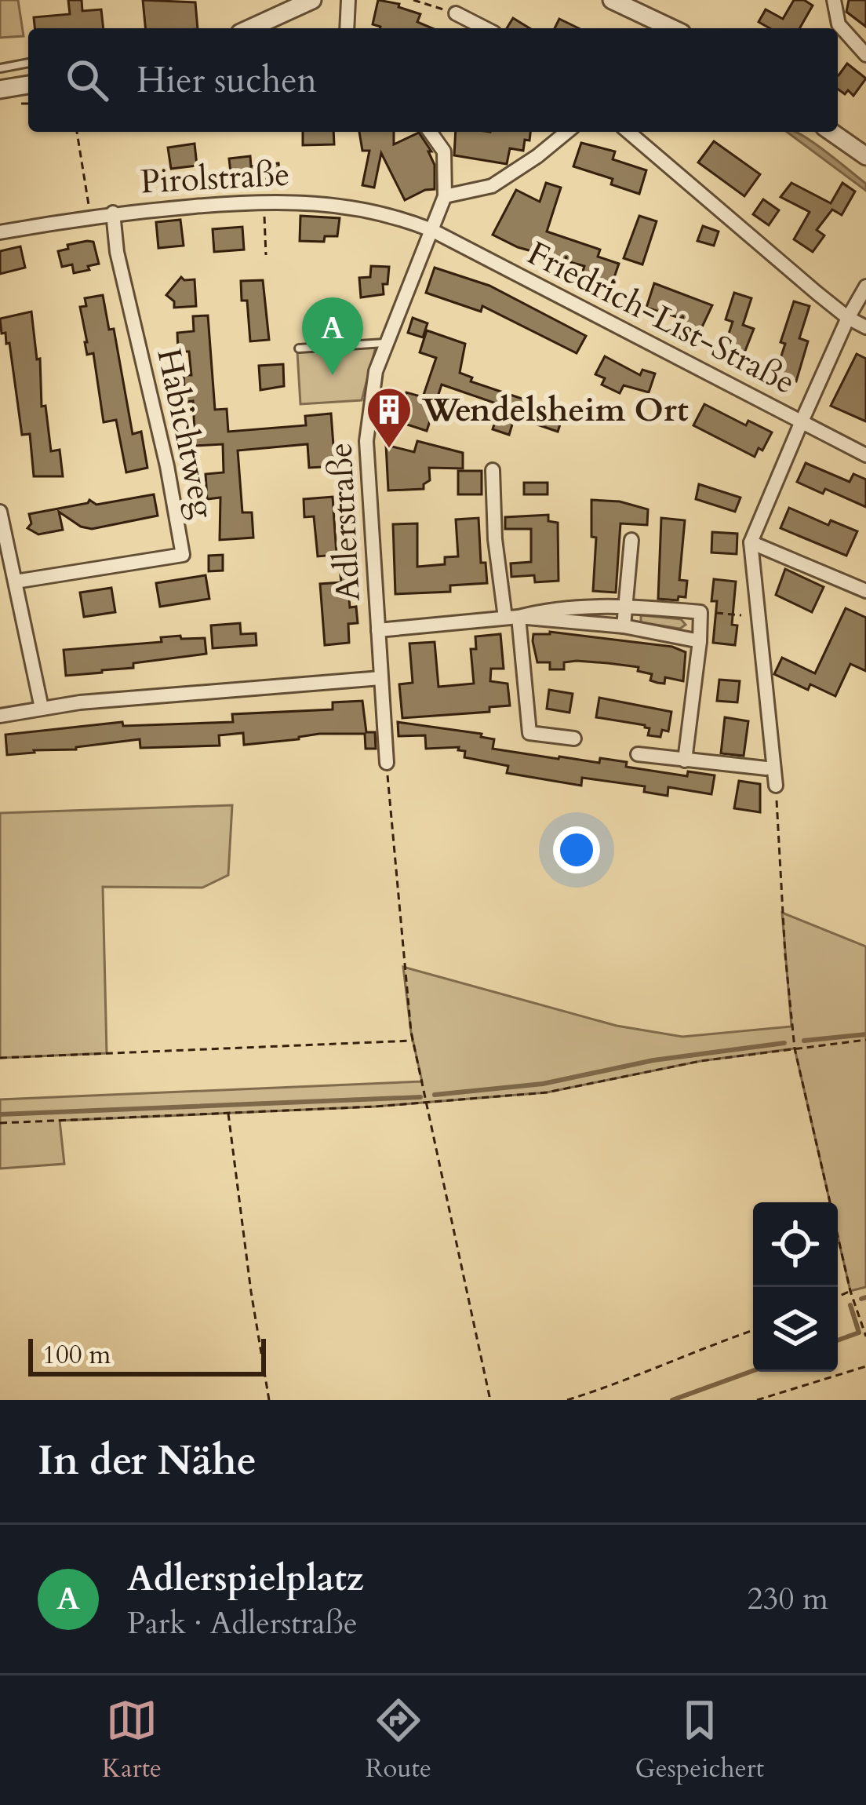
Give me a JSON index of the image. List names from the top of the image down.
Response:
{
  "streets": {
    "street": [
      "Pirolstraße",
      "Friedrich-List-Straße",
      "Habichtweg",
      "Adlerstraße"
    ]
  },
  "crossings": [
    ["Pirolstraße", "Friedrich-List-Straße"],
    ["Pirolstraße", "Habichtweg"],
    ["Pirolstraße", "Adlerstraße"],
    ["Friedrich-List-Straße", "Adlerstraße"]
  ],
  "places": {
    "building": ["Wendelsheim Ort"]
  },
  "scale_bar": "100 m",
  "page": {
    "search": "Hier suchen",
    "pins": "A",
    "scale": "100 m",
    "heading": "In der Nähe",
    "list": [
      {
        "mark": "A",
        "name": "Adlerspielplatz",
        "note": "Park · Adlerstraße",
        "value": "230 m"
      }
    ],
    "nav": ["Karte", "Route", "Gespeichert"]
  }
}
